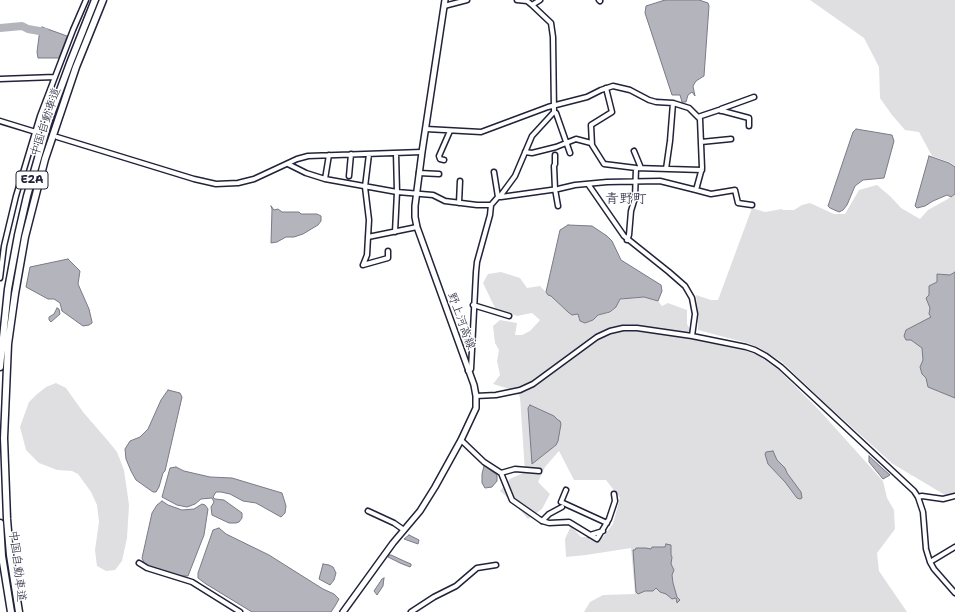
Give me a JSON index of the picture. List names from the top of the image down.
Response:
{
  "streets": {
    "highway": ["中国自動車道", "E2A"],
    "main road": ["野上河高線"]
  },
  "districts": ["青野町"]
}
